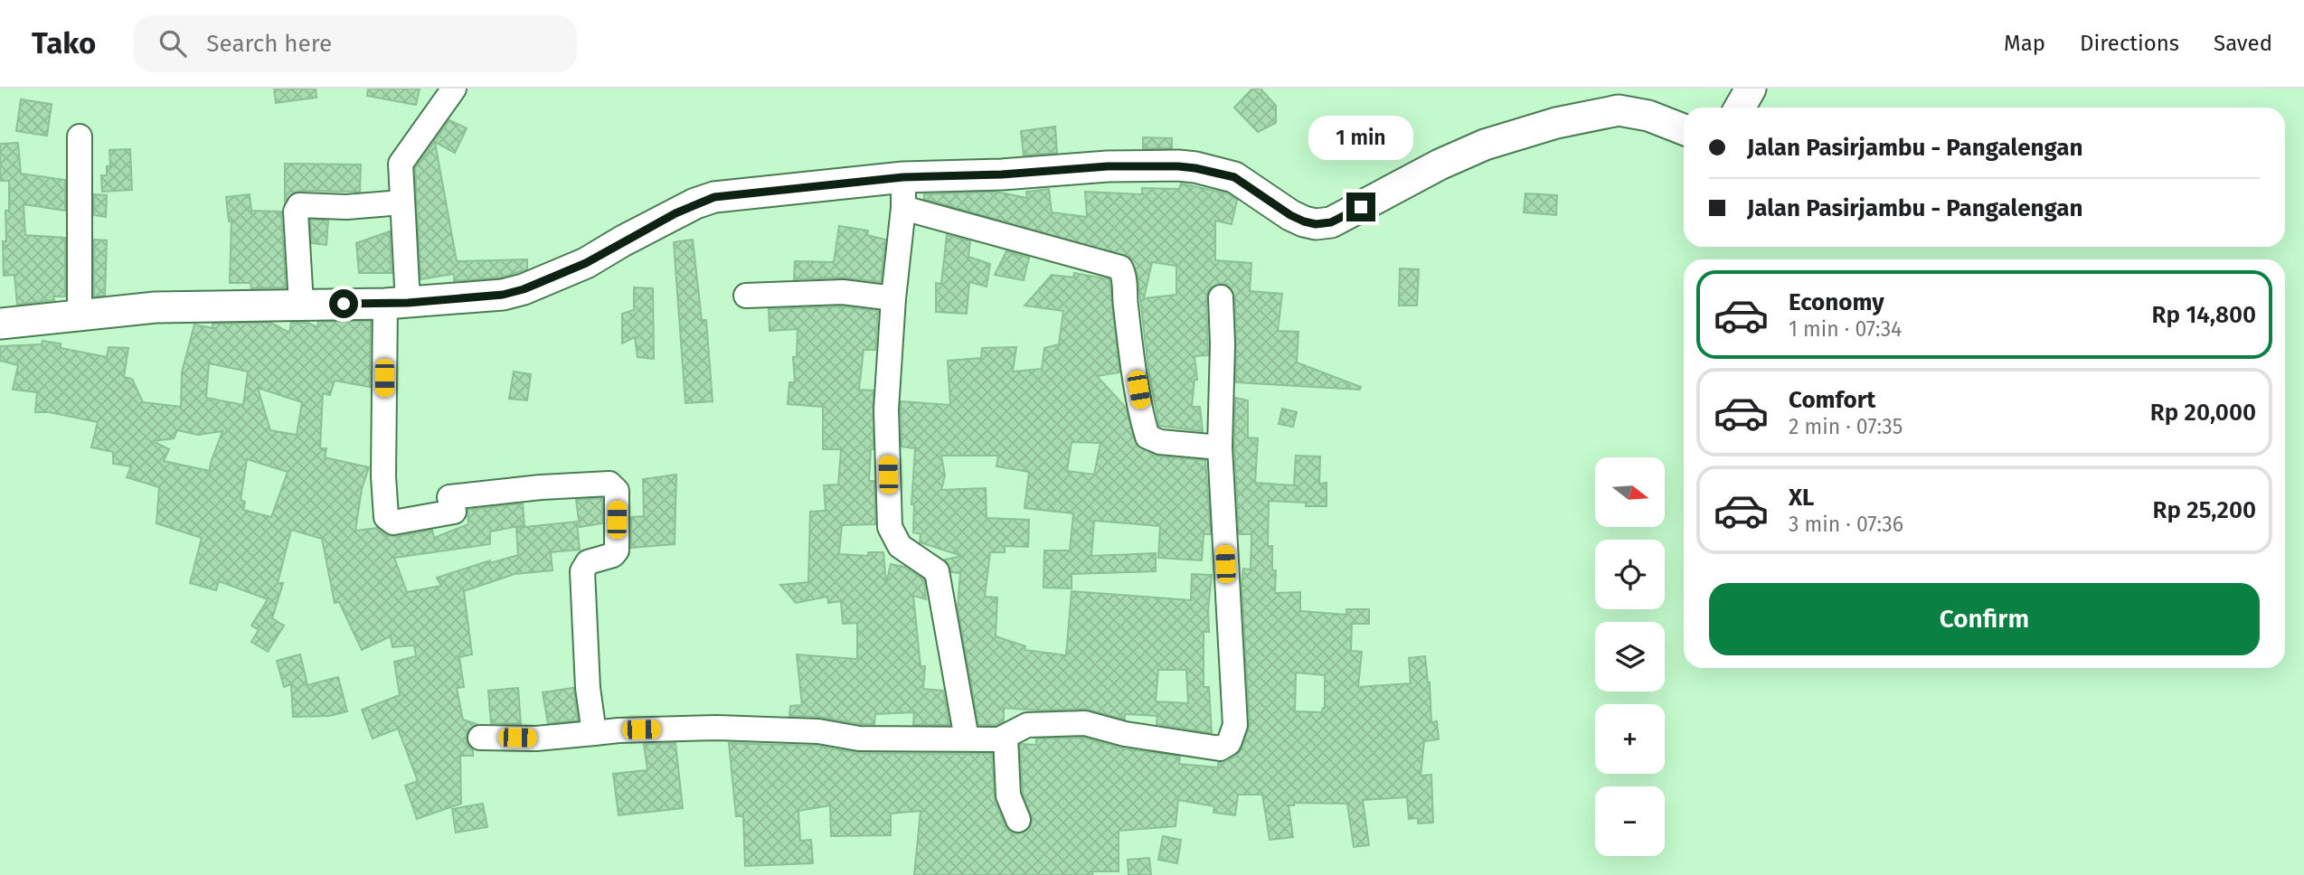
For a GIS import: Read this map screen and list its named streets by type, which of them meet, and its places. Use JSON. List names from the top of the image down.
{
  "north": "right",
  "page": {
    "header": "Tako",
    "search": "Search here",
    "nav": ["Map", "Directions", "Saved"],
    "banner": ["Jalan Pasirjambu - Pangalengan", "Jalan Pasirjambu - Pangalengan"],
    "bubble": "1 min",
    "list": [
      {
        "name": "Economy",
        "note": "1 min · 07:34",
        "value": "Rp 14,800"
      },
      {
        "name": "Comfort",
        "note": "2 min · 07:35",
        "value": "Rp 20,000"
      },
      {
        "name": "XL",
        "note": "3 min · 07:36",
        "value": "Rp 25,200"
      }
    ],
    "map_buttons": ["+", "−"],
    "buttons": "Confirm"
  }
}
